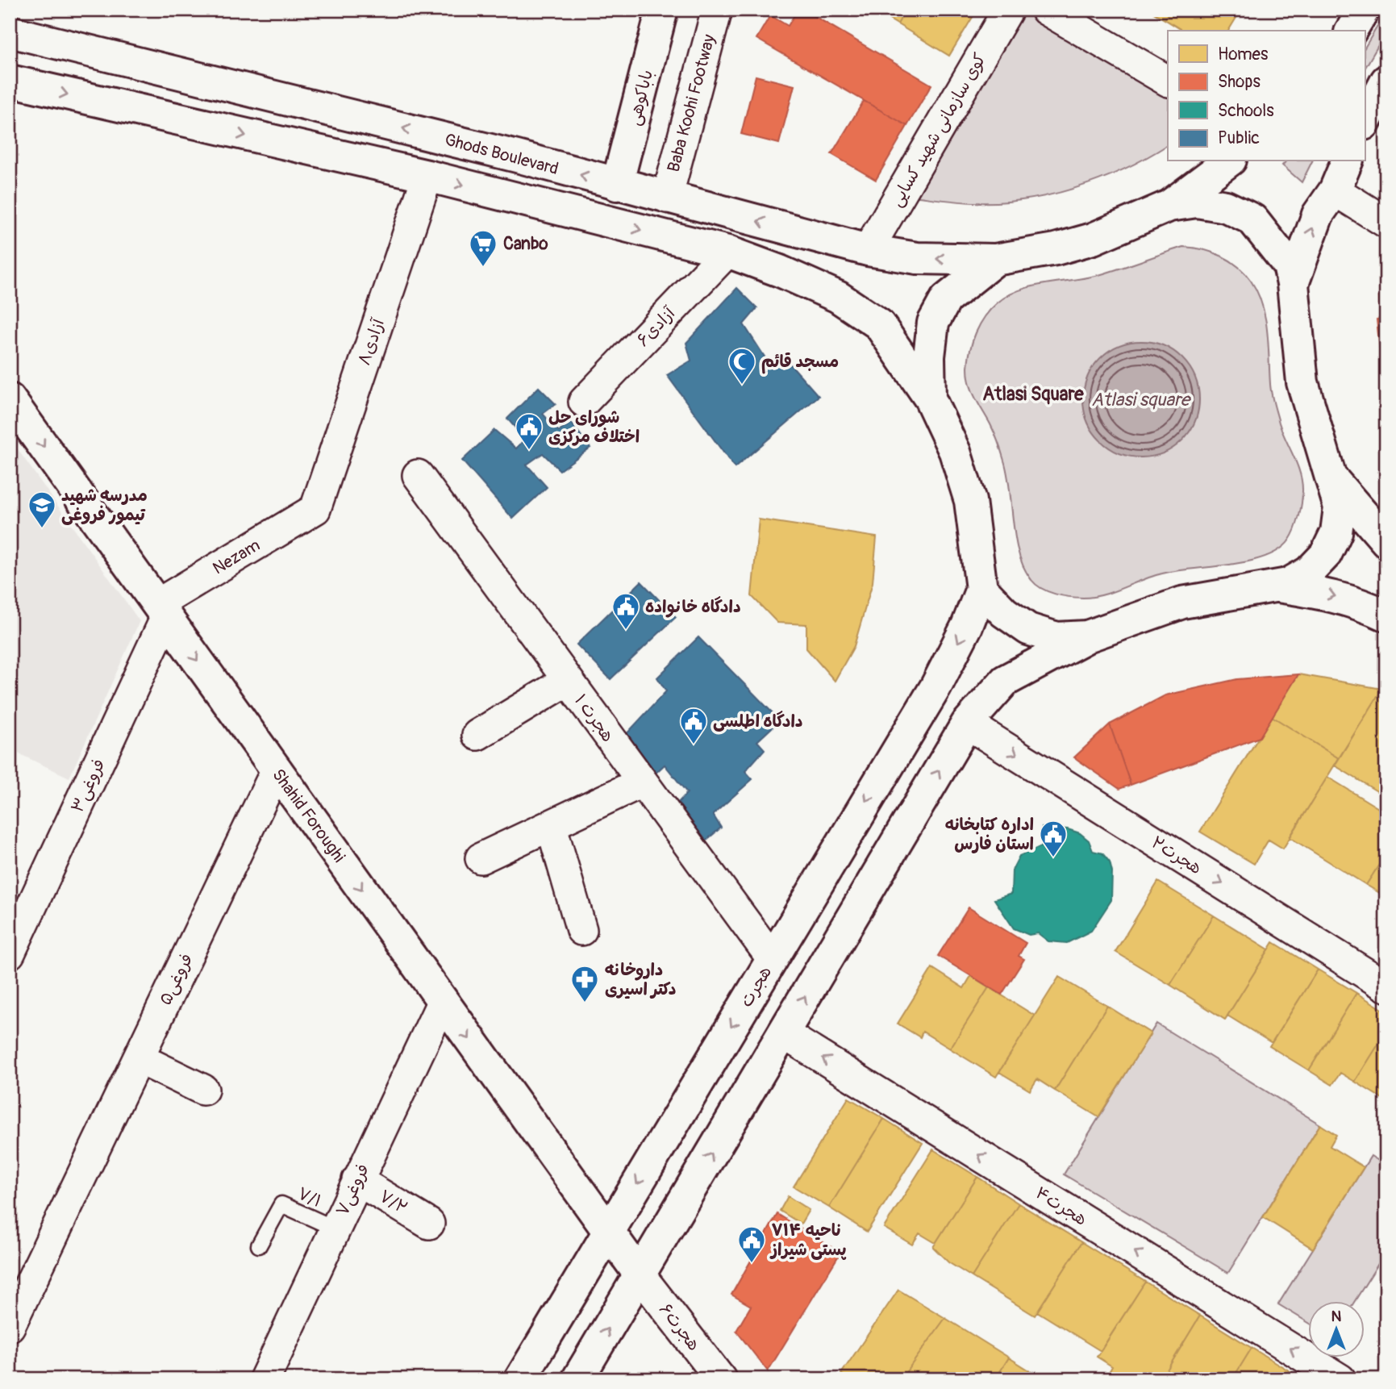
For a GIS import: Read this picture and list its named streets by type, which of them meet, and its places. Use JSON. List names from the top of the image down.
{
  "streets": {
    "main road": [
      "باباکوهی",
      "Ghods Boulevard",
      "Shahid Foroughi",
      "هجرت"
    ],
    "street": [
      "Baba Koohi Footway",
      "کوی سازمانی شهید کسایی",
      "آزادی۶",
      "آزادی۸",
      "Nezam",
      "هجرت ۱",
      "فروغی۳",
      "هجرت۲",
      "فروغی۵",
      "فروغی۷",
      "۷/۲",
      "هجرت۴",
      "هجرت۶"
    ],
    "lane": ["۷/۱"]
  },
  "crossings": [
    ["باباکوهی", "Ghods Boulevard"],
    ["Baba Koohi Footway", "Ghods Boulevard"],
    ["کوی سازمانی شهید کسایی", "Ghods Boulevard"],
    ["آزادی۸", "Nezam"],
    ["Nezam", "فروغی۳"],
    ["Nezam", "Shahid Foroughi"],
    ["هجرت ۱", "هجرت"],
    ["فروغی۳", "Shahid Foroughi"],
    ["Shahid Foroughi", "فروغی۵"],
    ["Shahid Foroughi", "هجرت"],
    ["Shahid Foroughi", "فروغی۷"],
    ["Shahid Foroughi", "هجرت۶"],
    ["فروغی۷", "۷/۱"],
    ["فروغی۷", "۷/۲"]
  ],
  "one_way": ["Shahid Foroughi", "هجرت۲", "هجرت۴"],
  "districts": ["Atlasi Square"],
  "water": ["Atlasi square"],
  "places": {
    "supermarket": ["Canbo"],
    "mosque": ["مسجد قائم"],
    "public building": [
      "شورای حل اختلاف مرکزی",
      "دادگاه خانواده",
      "دادگاه اطلسی",
      "اداره کتابخانه استان فارس",
      "ناحیه ۷۱۴ پستی شیراز"
    ],
    "school or university": ["مدرسه شهید تیمور فروغی"],
    "pharmacy": ["داروخانه دکتر اسیری"]
  },
  "legend": [
    "Homes",
    "Shops",
    "Schools",
    "Public"
  ],
  "north": "top"
}
